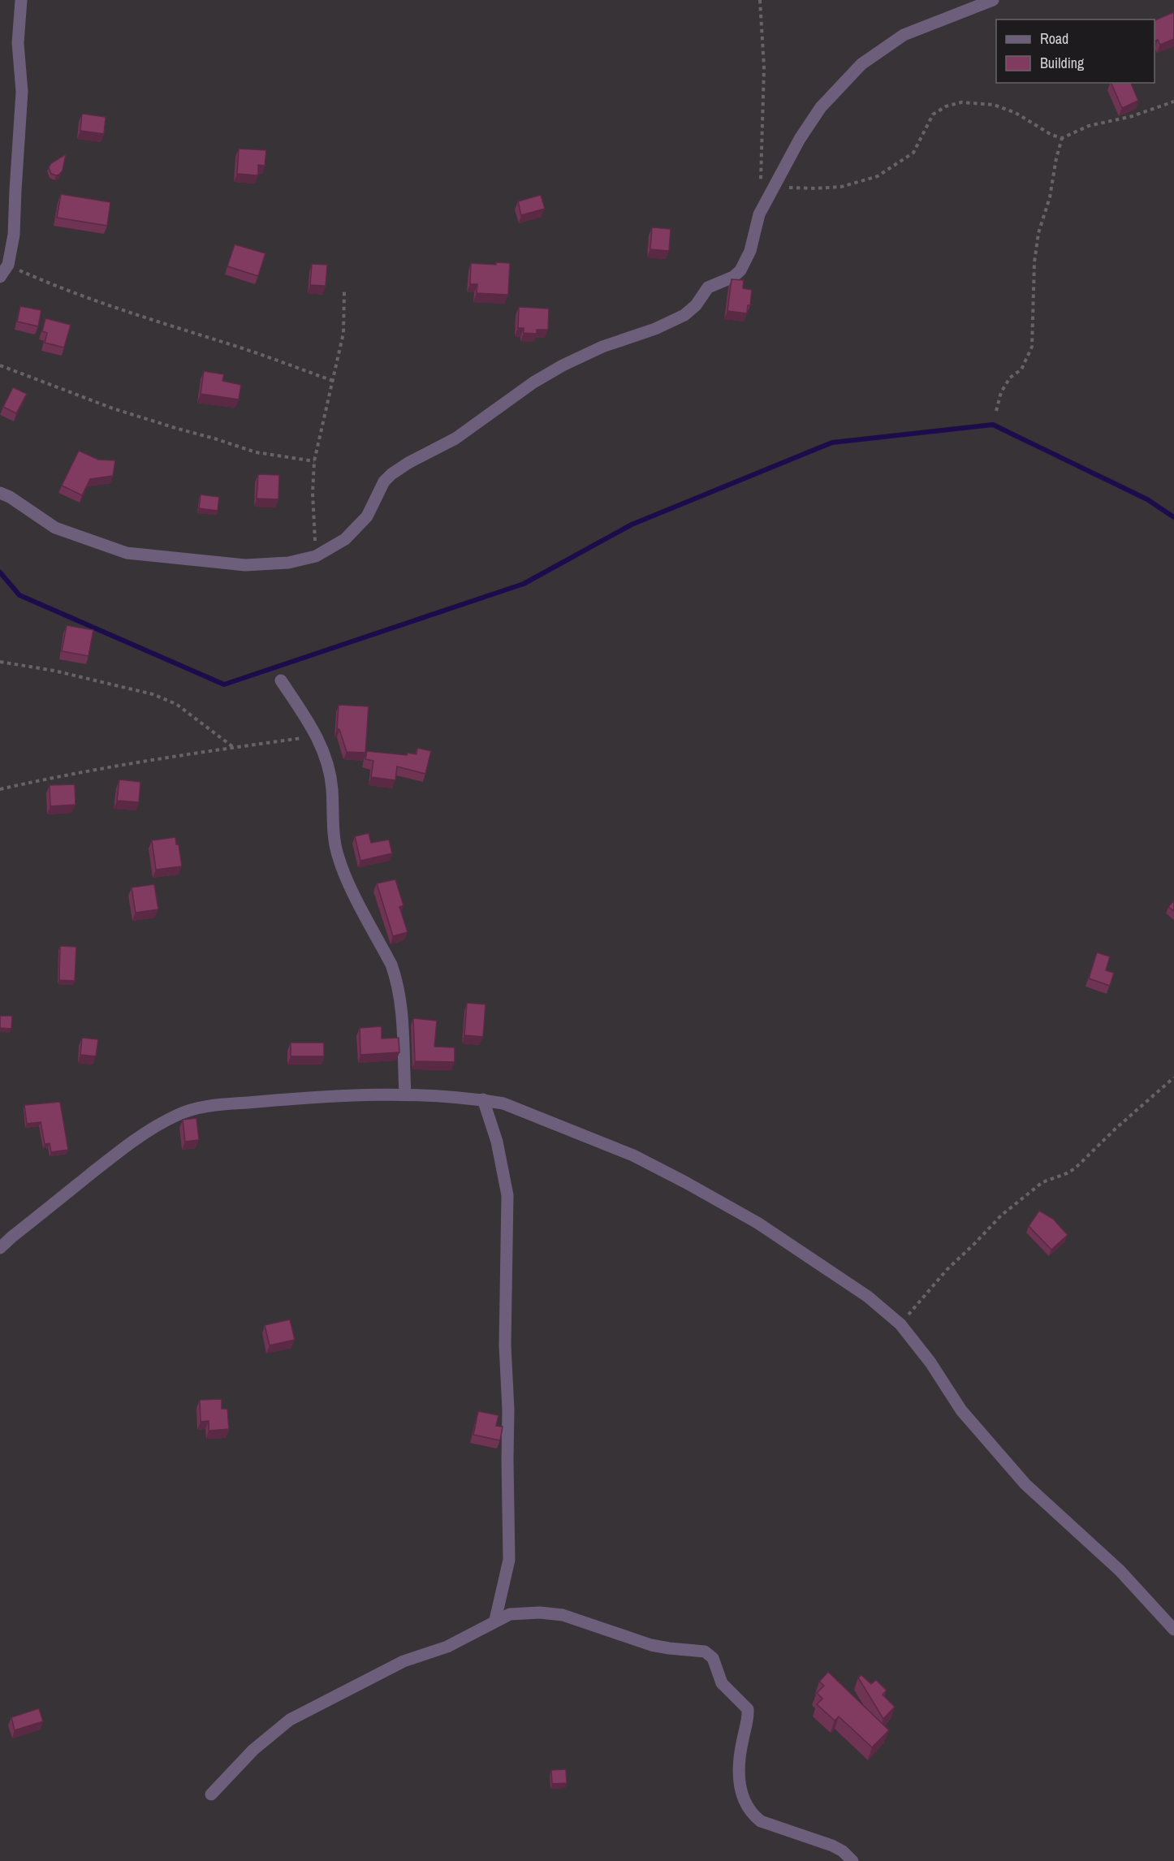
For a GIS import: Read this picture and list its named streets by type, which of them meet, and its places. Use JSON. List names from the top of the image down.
{
  "legend": ["Road", "Building"]
}
